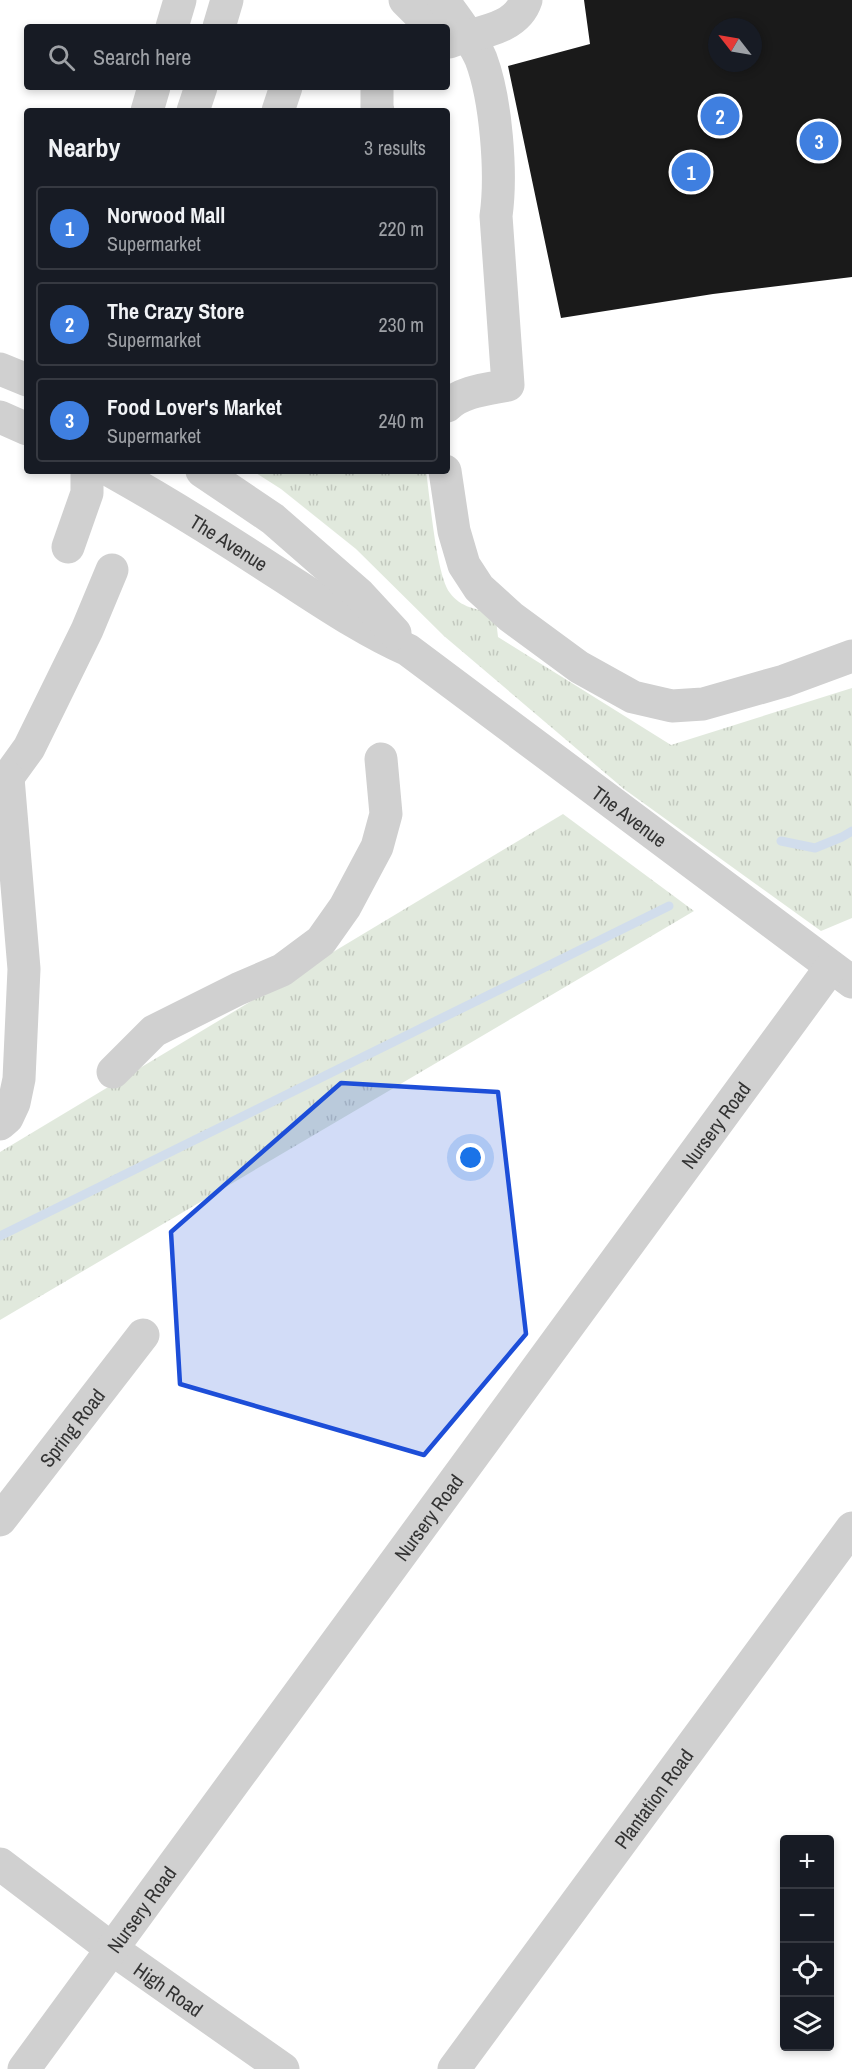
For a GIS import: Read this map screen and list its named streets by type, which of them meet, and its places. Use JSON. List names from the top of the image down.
{
  "streets": {
    "street": [
      "The Avenue",
      "Nursery Road",
      "Spring Road",
      "Plantation Road",
      "High Road"
    ]
  },
  "crossings": [
    ["The Avenue", "Nursery Road"],
    ["Nursery Road", "High Road"]
  ],
  "north": "top left",
  "page": {
    "search": "Search here",
    "pins": ["2", "3", "1"],
    "heading": ["Nearby", "3 results"],
    "list": [
      {
        "mark": "1",
        "name": "Norwood Mall",
        "note": "Supermarket",
        "value": "220 m"
      },
      {
        "mark": "2",
        "name": "The Crazy Store",
        "note": "Supermarket",
        "value": "230 m"
      },
      {
        "mark": "3",
        "name": "Food Lover's Market",
        "note": "Supermarket",
        "value": "240 m"
      }
    ],
    "map_buttons": ["+", "−"]
  }
}
